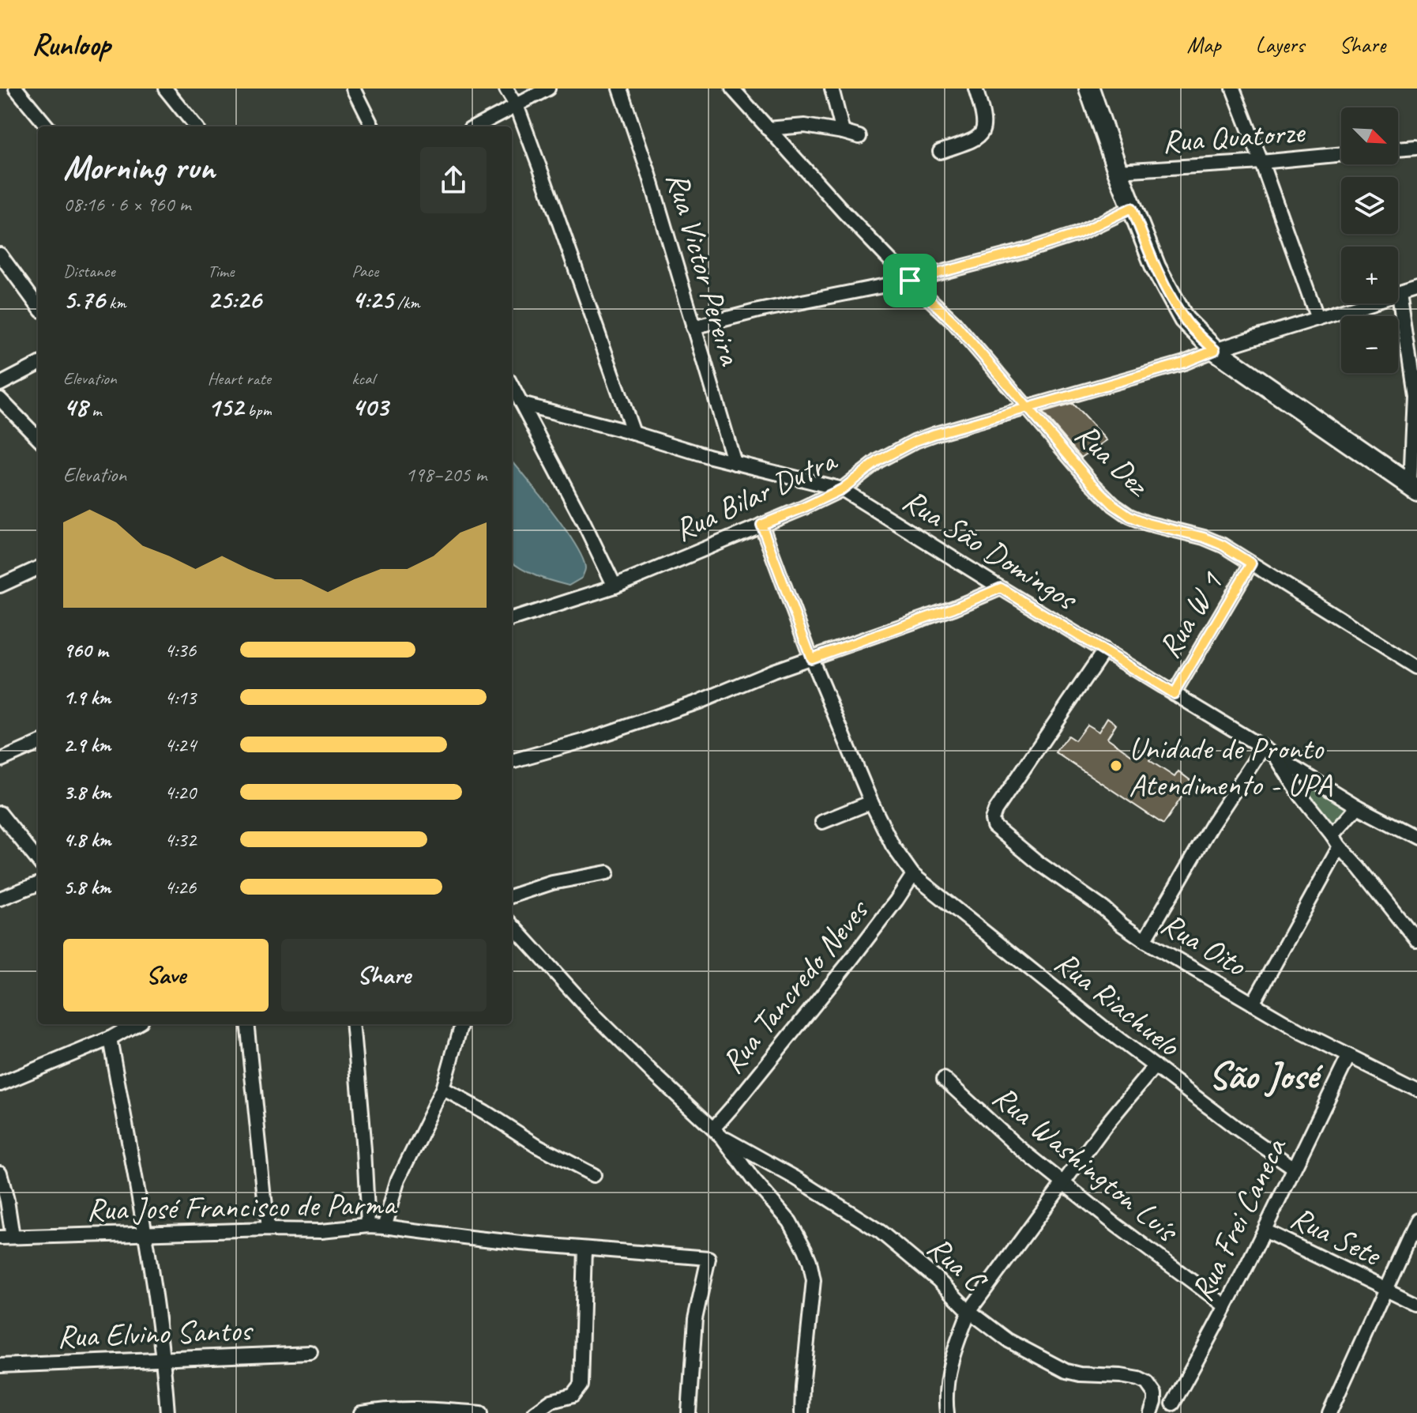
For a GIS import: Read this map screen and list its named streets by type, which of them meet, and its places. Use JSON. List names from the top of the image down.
{
  "streets": {
    "street": [
      "Rua Quatorze",
      "Rua Victor Pereira",
      "Rua Dez",
      "Rua Bilar Dutra",
      "Rua São Domingos",
      "Rua W 1",
      "Rua Oito",
      "Rua Tancredo Neves",
      "Rua Riachuelo",
      "Rua Washington Luís",
      "Rua José Francisco de Parma",
      "Rua Frei Caneca",
      "Rua Sete",
      "Rua C",
      "Rua Elvino Santos"
    ]
  },
  "crossings": [
    ["Rua Victor Pereira", "Rua São Domingos"],
    ["Rua Dez", "Rua Bilar Dutra"],
    ["Rua Dez", "Rua W 1"],
    ["Rua Bilar Dutra", "Rua São Domingos"],
    ["Rua Bilar Dutra", "Rua Riachuelo"],
    ["Rua São Domingos", "Rua W 1"],
    ["Rua São Domingos", "Rua Oito"],
    ["Rua Oito", "Rua Frei Caneca"],
    ["Rua Tancredo Neves", "Rua Riachuelo"],
    ["Rua Tancredo Neves", "Rua C"],
    ["Rua Riachuelo", "Rua Frei Caneca"],
    ["Rua Washington Luís", "Rua Frei Caneca"],
    ["Rua Frei Caneca", "Rua Sete"]
  ],
  "districts": ["São José"],
  "places": ["Unidade de Pronto Atendimento - UPA"],
  "north": "bottom right",
  "page": {
    "header": "Runloop",
    "nav": ["Map", "Layers", "Share"],
    "map_buttons": ["+", "−"],
    "heading": ["Morning run", "08:16 · 6 × 960 m"],
    "stats": [
      ["Distance", "5.76 km"],
      ["Time", "25:26"],
      ["Pace", "4:25 /km"],
      ["Elevation", "48 m"],
      ["Heart rate", "152 bpm"],
      ["kcal", "403"]
    ],
    "chart": ["Elevation", "198–205 m"],
    "list": [
      {
        "name": "960 m",
        "note": "4:36"
      },
      {
        "name": "1.9 km",
        "note": "4:13"
      },
      {
        "name": "2.9 km",
        "note": "4:24"
      },
      {
        "name": "3.8 km",
        "note": "4:20"
      },
      {
        "name": "4.8 km",
        "note": "4:32"
      },
      {
        "name": "5.8 km",
        "note": "4:26"
      }
    ],
    "buttons": ["Save", "Share"]
  }
}
